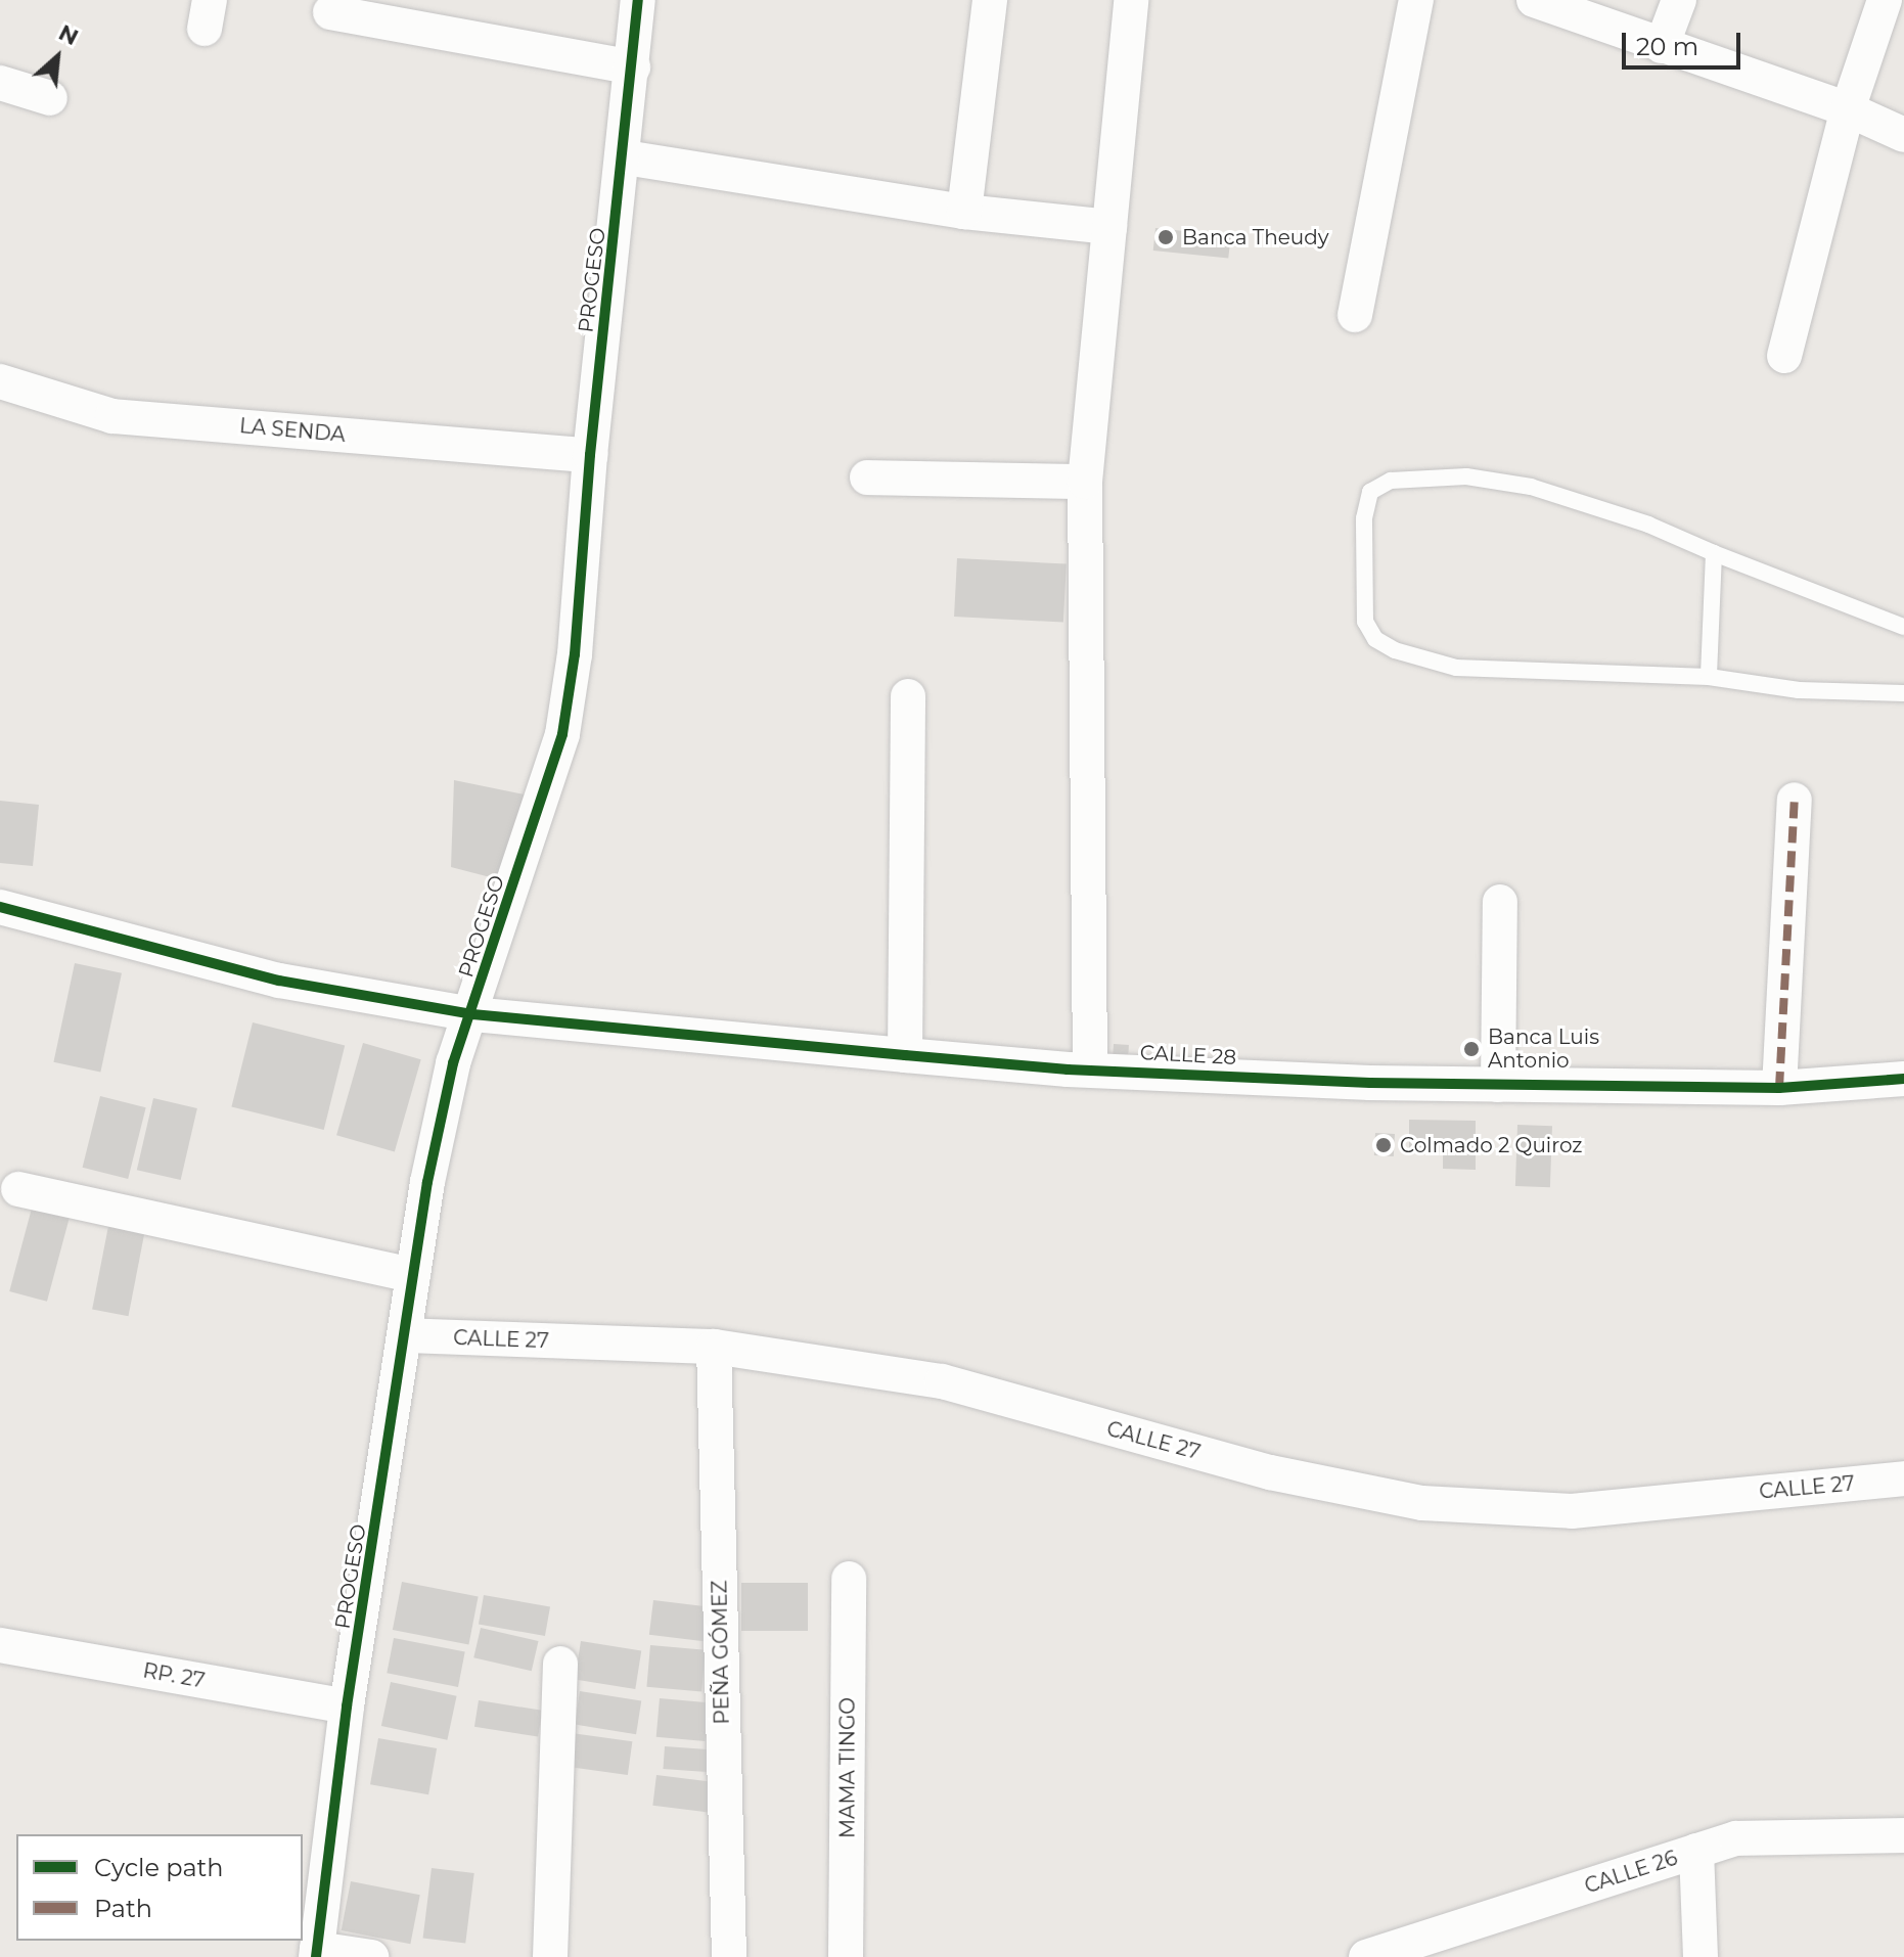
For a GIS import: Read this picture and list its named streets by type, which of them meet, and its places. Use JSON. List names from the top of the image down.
{
  "streets": {
    "street": [
      "PROGESO",
      "LA SENDA",
      "CALLE 28",
      "CALLE 27",
      "PEÑA GÓMEZ",
      "RP. 27",
      "MAMA TINGO",
      "CALLE 26"
    ]
  },
  "crossings": [
    ["PROGESO", "LA SENDA"],
    ["PROGESO", "CALLE 28"],
    ["PROGESO", "CALLE 27"],
    ["PROGESO", "RP. 27"],
    ["CALLE 27", "PEÑA GÓMEZ"]
  ],
  "places": ["Banca Theudy", "Banca Luis Antonio", "Colmado 2 Quiroz"],
  "legend": ["Cycle path", "Path"],
  "scale_bar": "20 m",
  "north": "top right"
}
